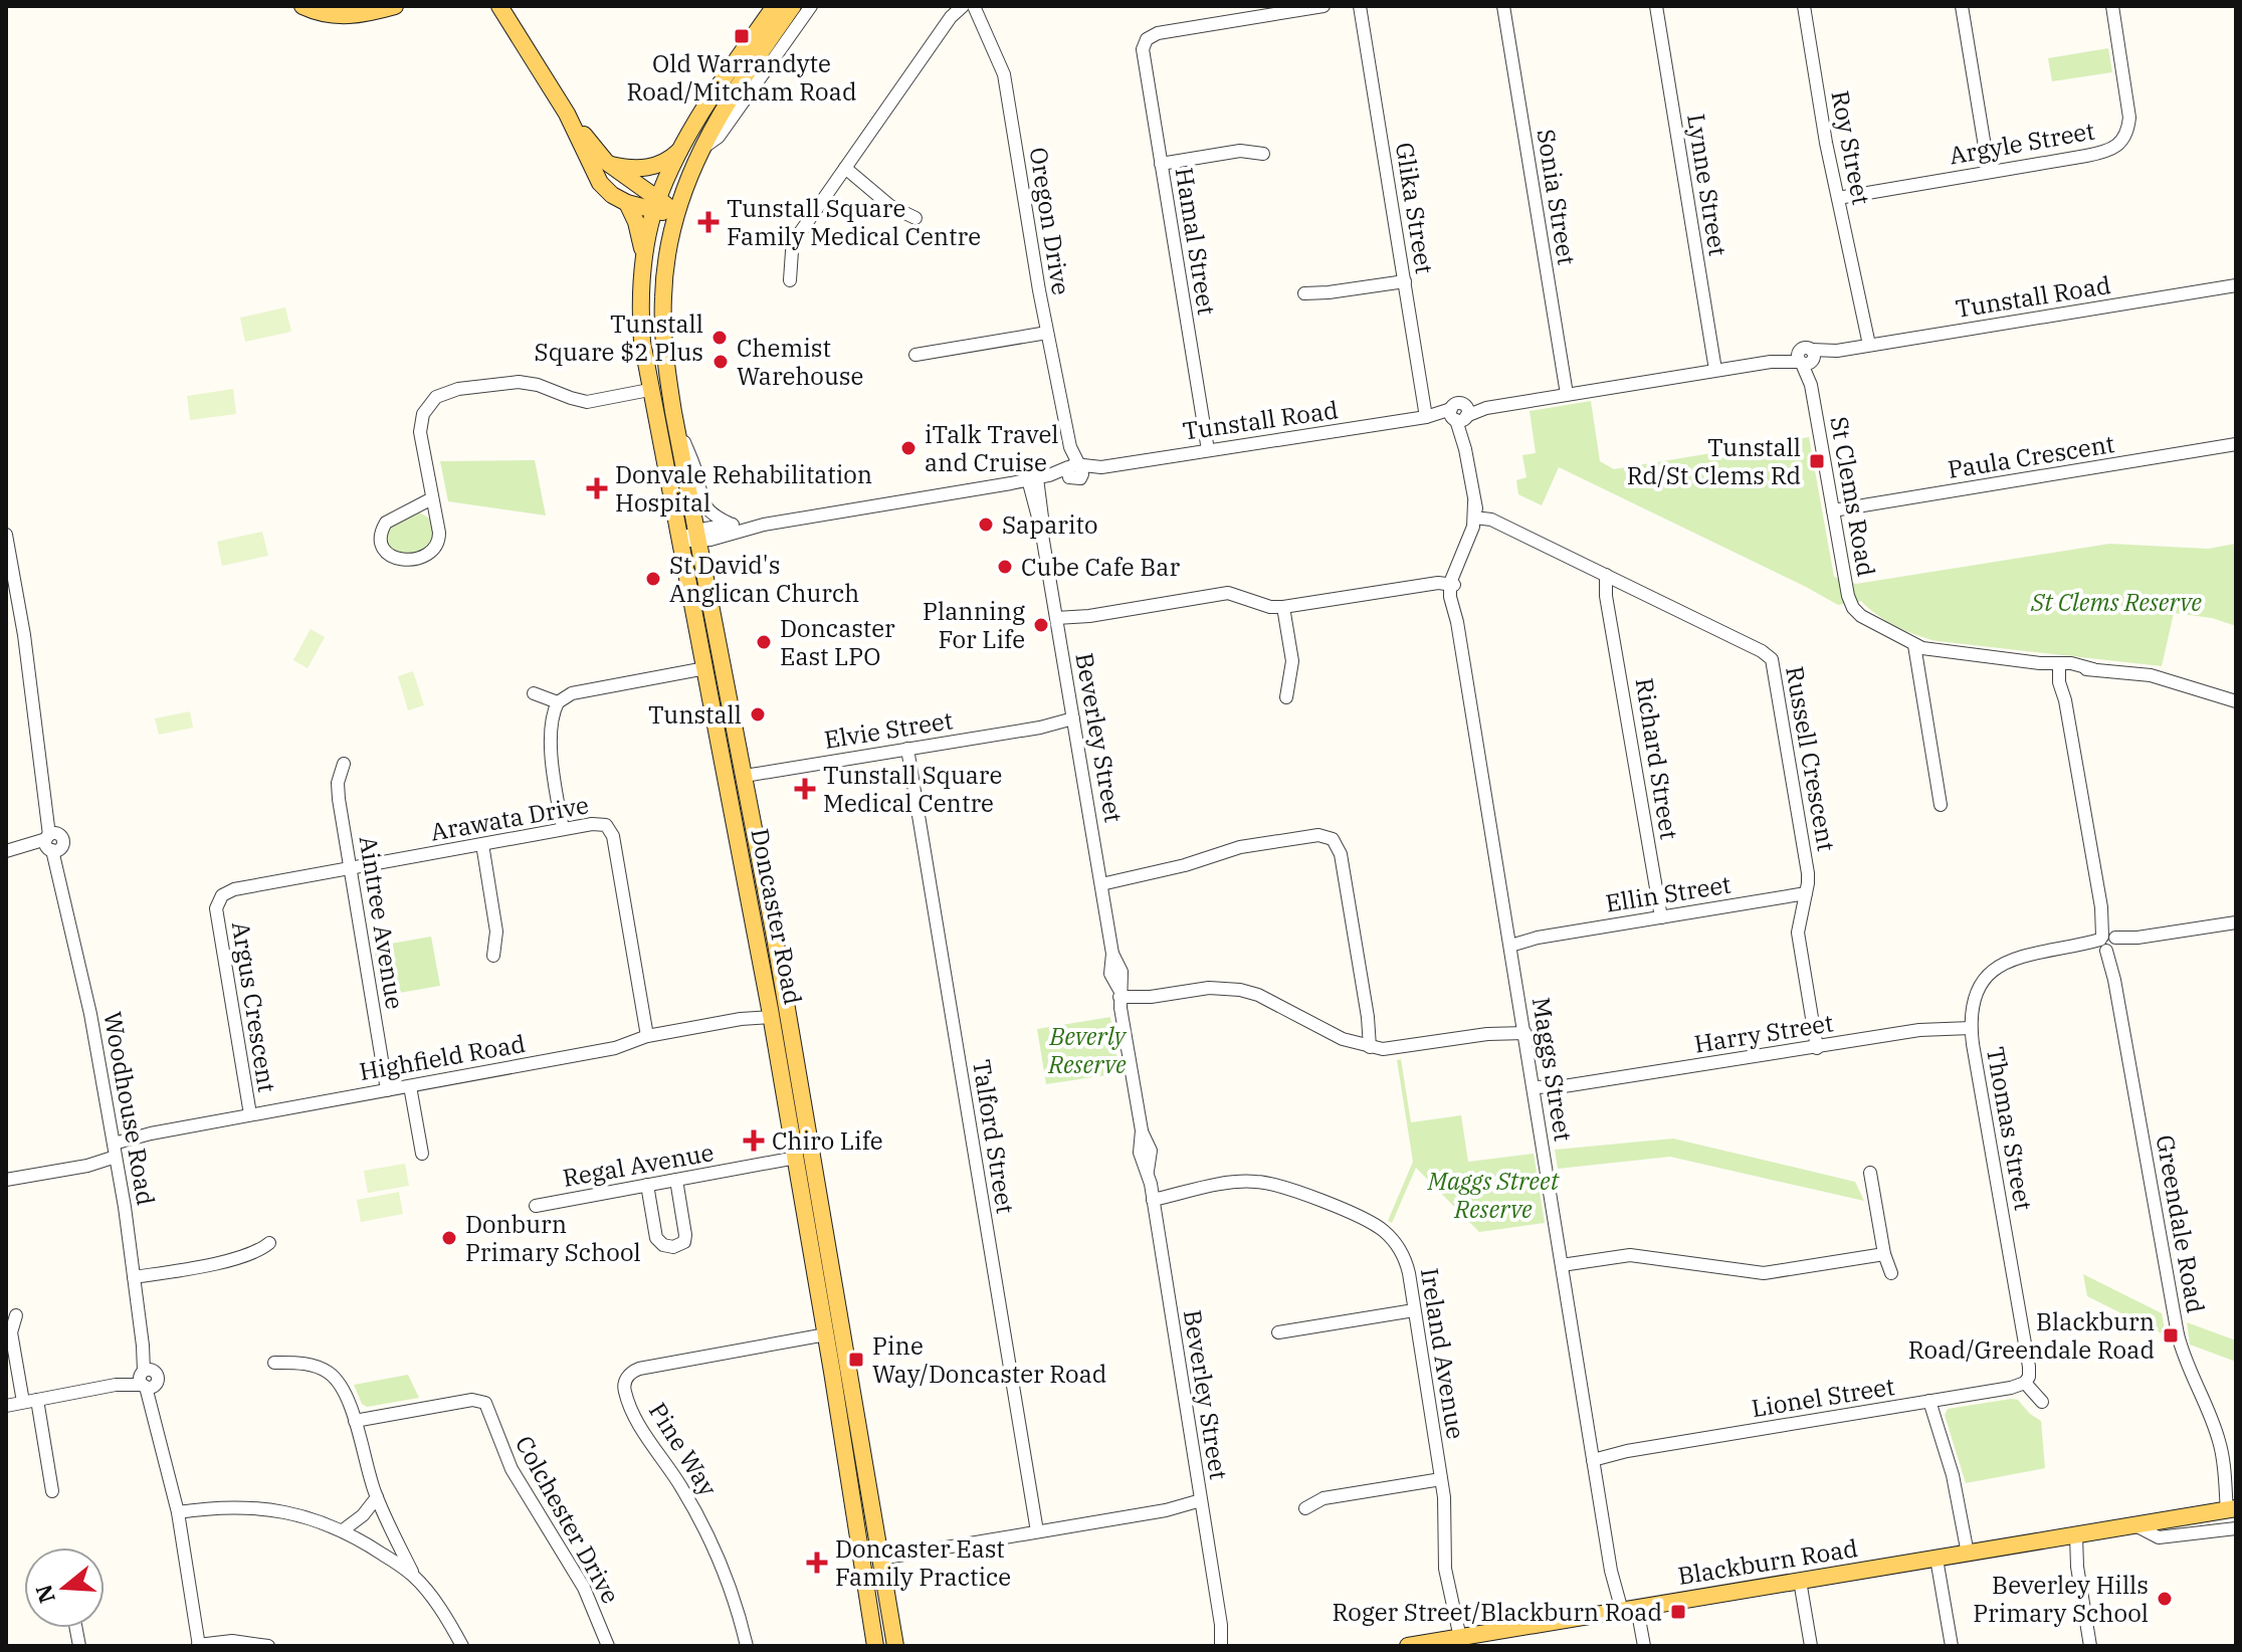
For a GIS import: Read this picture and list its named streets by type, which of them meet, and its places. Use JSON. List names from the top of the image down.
{
  "streets": {
    "main road": ["Doncaster Road", "Blackburn Road"],
    "street": [
      "Argyle Street",
      "Roy Street",
      "Lynne Street",
      "Sonia Street",
      "Glika Street",
      "Oregon Drive",
      "Hamal Street",
      "Tunstall Road",
      "Paula Crescent",
      "St Clems Road",
      "Elvie Street",
      "Beverley Street",
      "Richard Street",
      "Russell Crescent",
      "Arawata Drive",
      "Ellin Street",
      "Aintree Avenue",
      "Argus Crescent",
      "Harry Street",
      "Highfield Road",
      "Maggs Street",
      "Woodhouse Road",
      "Thomas Street",
      "Talford Street",
      "Regal Avenue",
      "Greendale Road",
      "Ireland Avenue",
      "Lionel Street",
      "Pine Way",
      "Colchester Drive"
    ]
  },
  "crossings": [
    ["Argyle Street", "Roy Street"],
    ["Roy Street", "Tunstall Road"],
    ["Lynne Street", "Tunstall Road"],
    ["Sonia Street", "Tunstall Road"],
    ["Glika Street", "Tunstall Road"],
    ["Oregon Drive", "Tunstall Road"],
    ["Hamal Street", "Tunstall Road"],
    ["Tunstall Road", "St Clems Road"],
    ["Tunstall Road", "Beverley Street"],
    ["Tunstall Road", "Doncaster Road"],
    ["Paula Crescent", "St Clems Road"],
    ["St Clems Road", "Greendale Road"],
    ["Elvie Street", "Beverley Street"],
    ["Elvie Street", "Doncaster Road"],
    ["Elvie Street", "Talford Street"],
    ["Beverley Street", "Ireland Avenue"],
    ["Richard Street", "Russell Crescent"],
    ["Richard Street", "Ellin Street"],
    ["Russell Crescent", "Ellin Street"],
    ["Russell Crescent", "Harry Street"],
    ["Arawata Drive", "Aintree Avenue"],
    ["Arawata Drive", "Argus Crescent"],
    ["Arawata Drive", "Highfield Road"],
    ["Ellin Street", "Maggs Street"],
    ["Doncaster Road", "Highfield Road"],
    ["Doncaster Road", "Regal Avenue"],
    ["Doncaster Road", "Pine Way"],
    ["Aintree Avenue", "Argus Crescent"],
    ["Aintree Avenue", "Highfield Road"],
    ["Argus Crescent", "Highfield Road"],
    ["Harry Street", "Maggs Street"],
    ["Harry Street", "Thomas Street"],
    ["Highfield Road", "Woodhouse Road"],
    ["Maggs Street", "Lionel Street"],
    ["Maggs Street", "Blackburn Road"],
    ["Thomas Street", "Greendale Road"],
    ["Thomas Street", "Lionel Street"],
    ["Greendale Road", "Blackburn Road"],
    ["Ireland Avenue", "Blackburn Road"]
  ],
  "parks": ["St Clems Reserve", "Beverly Reserve", "Maggs Street Reserve"],
  "places": {
    "transit": [
      "Old Warrandyte Road/Mitcham Road",
      "Tunstall Rd/St Clems Rd",
      "Blackburn Road/Greendale Road",
      "Pine Way/Doncaster Road",
      "Roger Street/Blackburn Road"
    ],
    "health": [
      "Tunstall Square Family Medical Centre",
      "Donvale Rehabilitation Hospital",
      "Tunstall Square Medical Centre",
      "Chiro Life",
      "Doncaster East Family Practice"
    ],
    "other": [
      "Tunstall Square $2 Plus",
      "Chemist Warehouse",
      "iTalk Travel and Cruise",
      "Saparito",
      "Cube Cafe Bar",
      "St David's Anglican Church",
      "Planning For Life",
      "Doncaster East LPO",
      "Tunstall",
      "Donburn Primary School",
      "Beverley Hills Primary School"
    ]
  },
  "north": "left"
}
